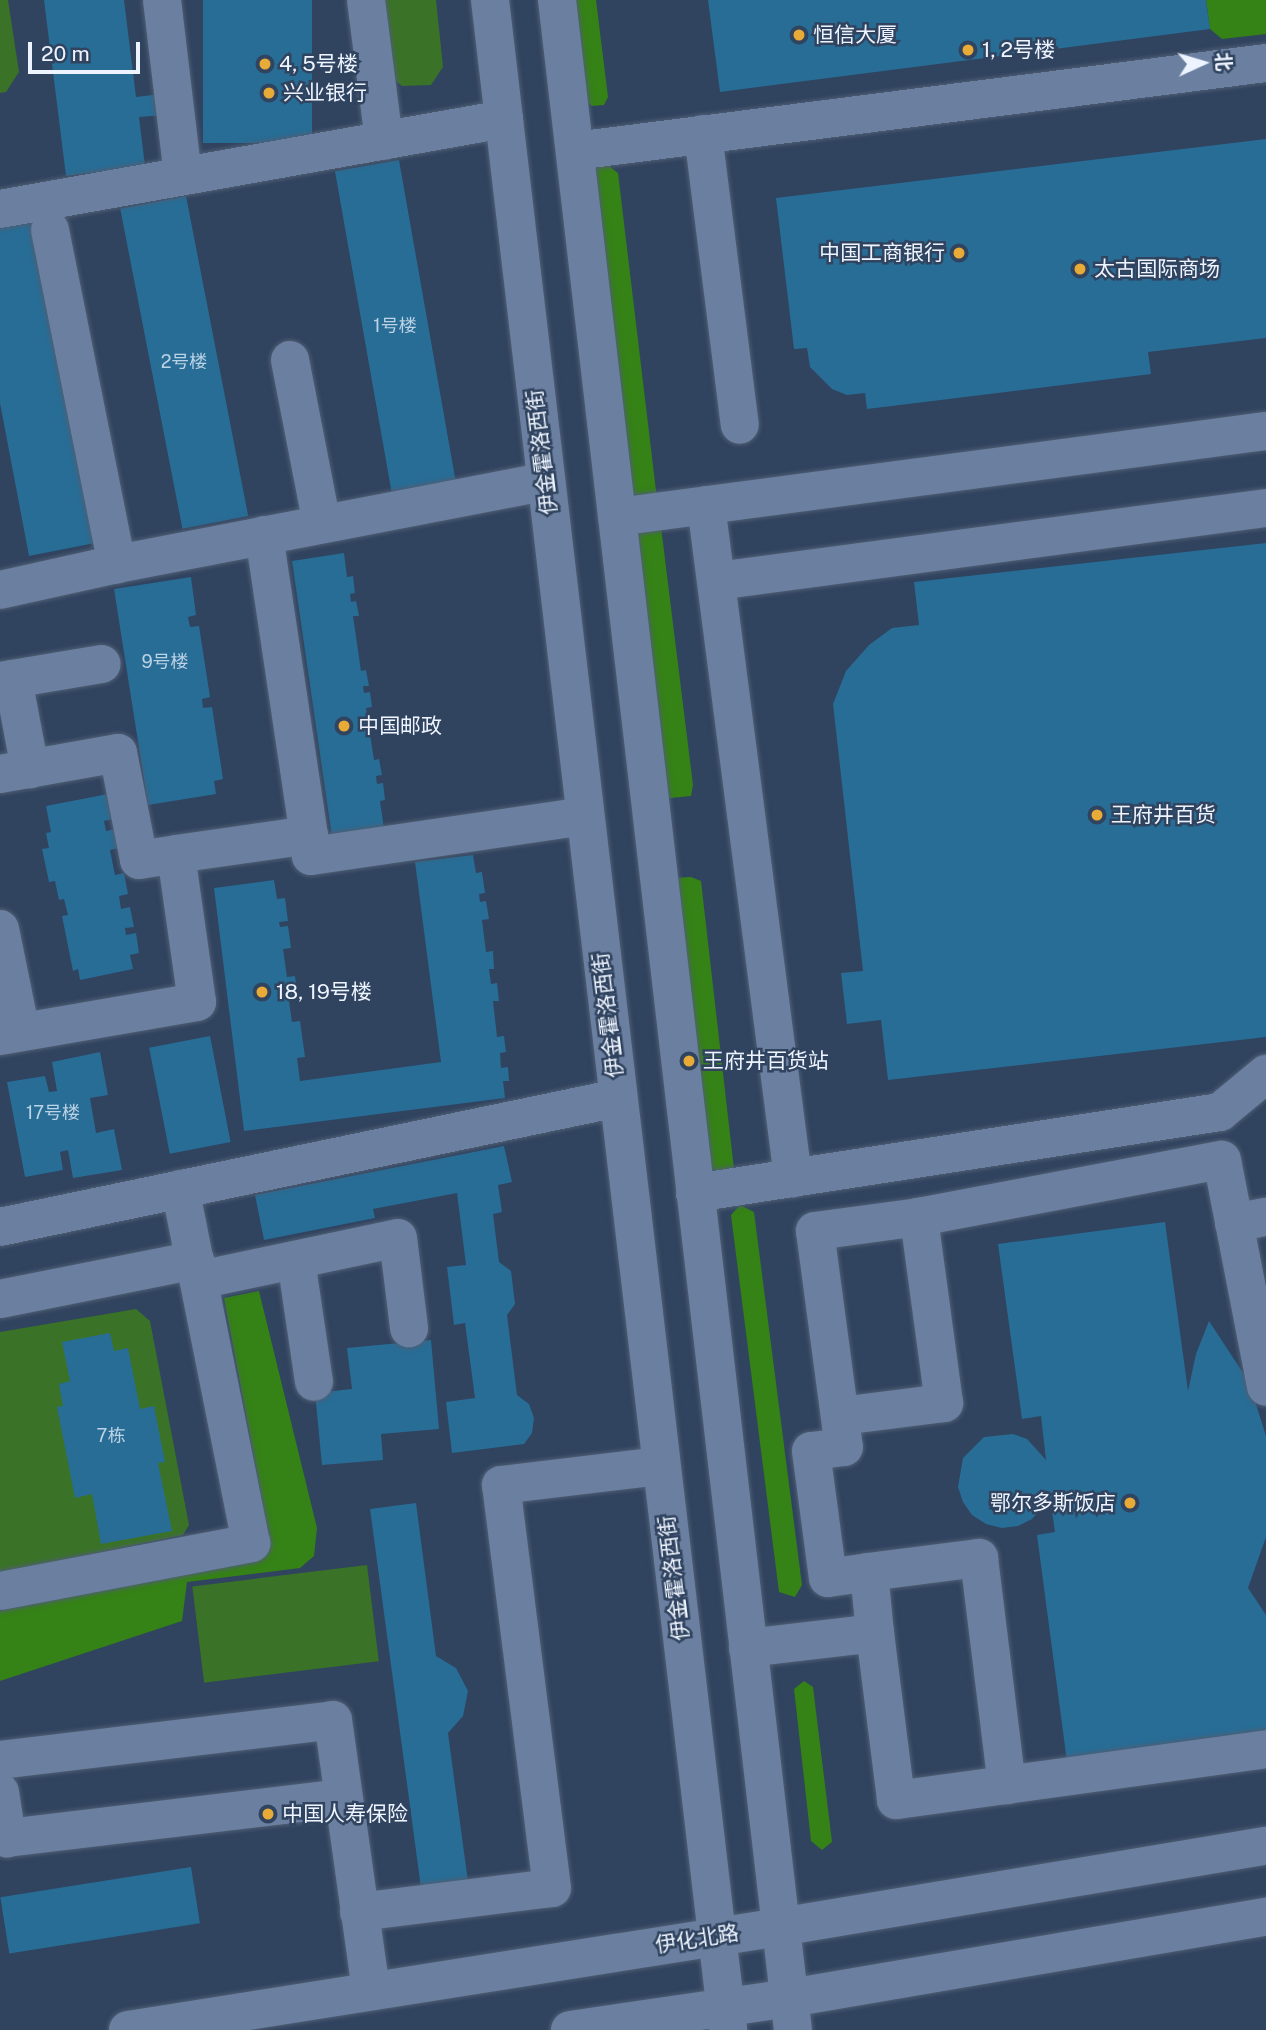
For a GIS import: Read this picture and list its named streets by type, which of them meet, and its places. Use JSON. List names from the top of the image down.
{
  "streets": {
    "street": ["伊金霍洛西街", "伊化北路"]
  },
  "crossings": [
    ["伊金霍洛西街", "伊化北路"]
  ],
  "places": [
    "恒信大厦",
    "1, 2号楼",
    "4, 5号楼",
    "兴业银行",
    "中国工商银行",
    "太古国际商场",
    "中国邮政",
    "王府井百货",
    "18, 19号楼",
    "王府井百货站",
    "鄂尔多斯饭店",
    "中国人寿保险"
  ],
  "house_numbers": [
    "1号楼",
    "2号楼",
    "9号楼",
    "17号楼",
    "7栋"
  ],
  "scale_bar": "20 m",
  "north": "right"
}
